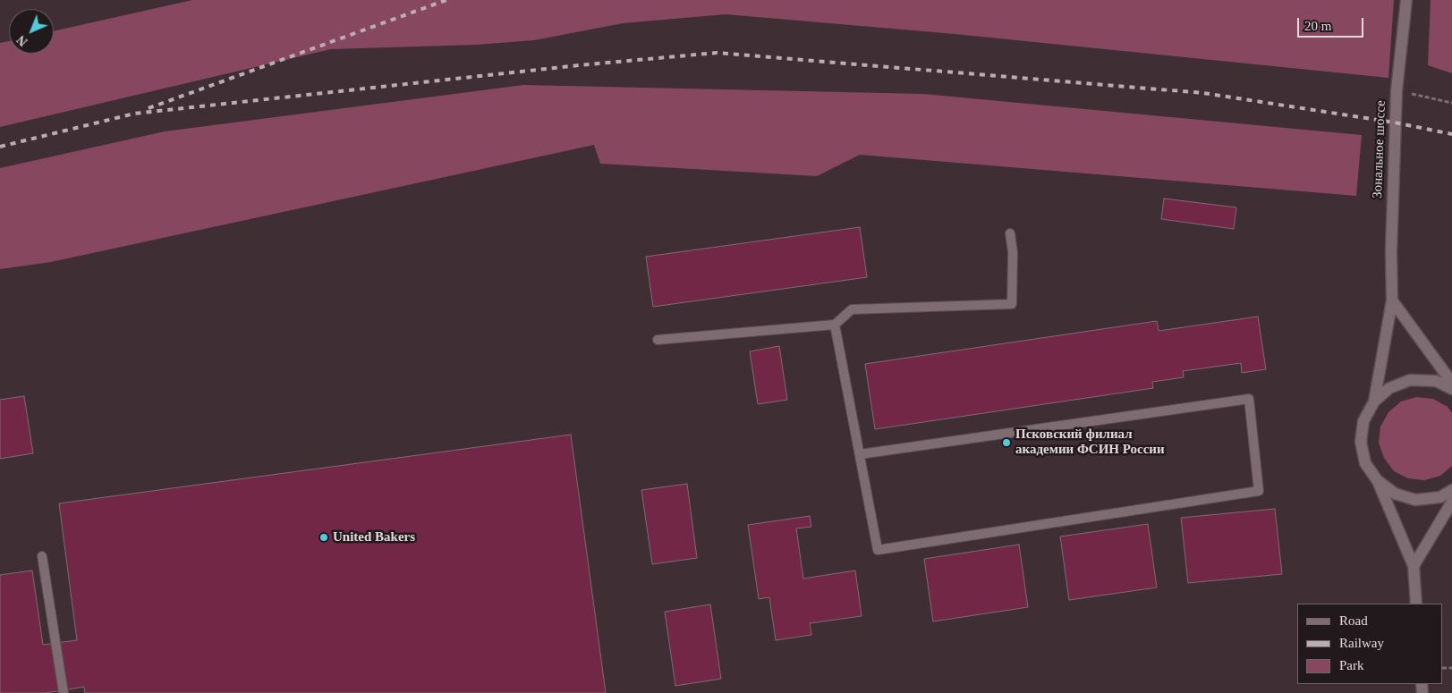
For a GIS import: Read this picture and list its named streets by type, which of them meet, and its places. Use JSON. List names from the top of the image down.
{
  "streets": {
    "street": ["Зональное шоссе"]
  },
  "places": ["Псковский филиал академии ФСИН России", "United Bakers"],
  "legend": ["Road", "Railway", "Park"],
  "scale_bar": "20 m",
  "north": "bottom left"
}
